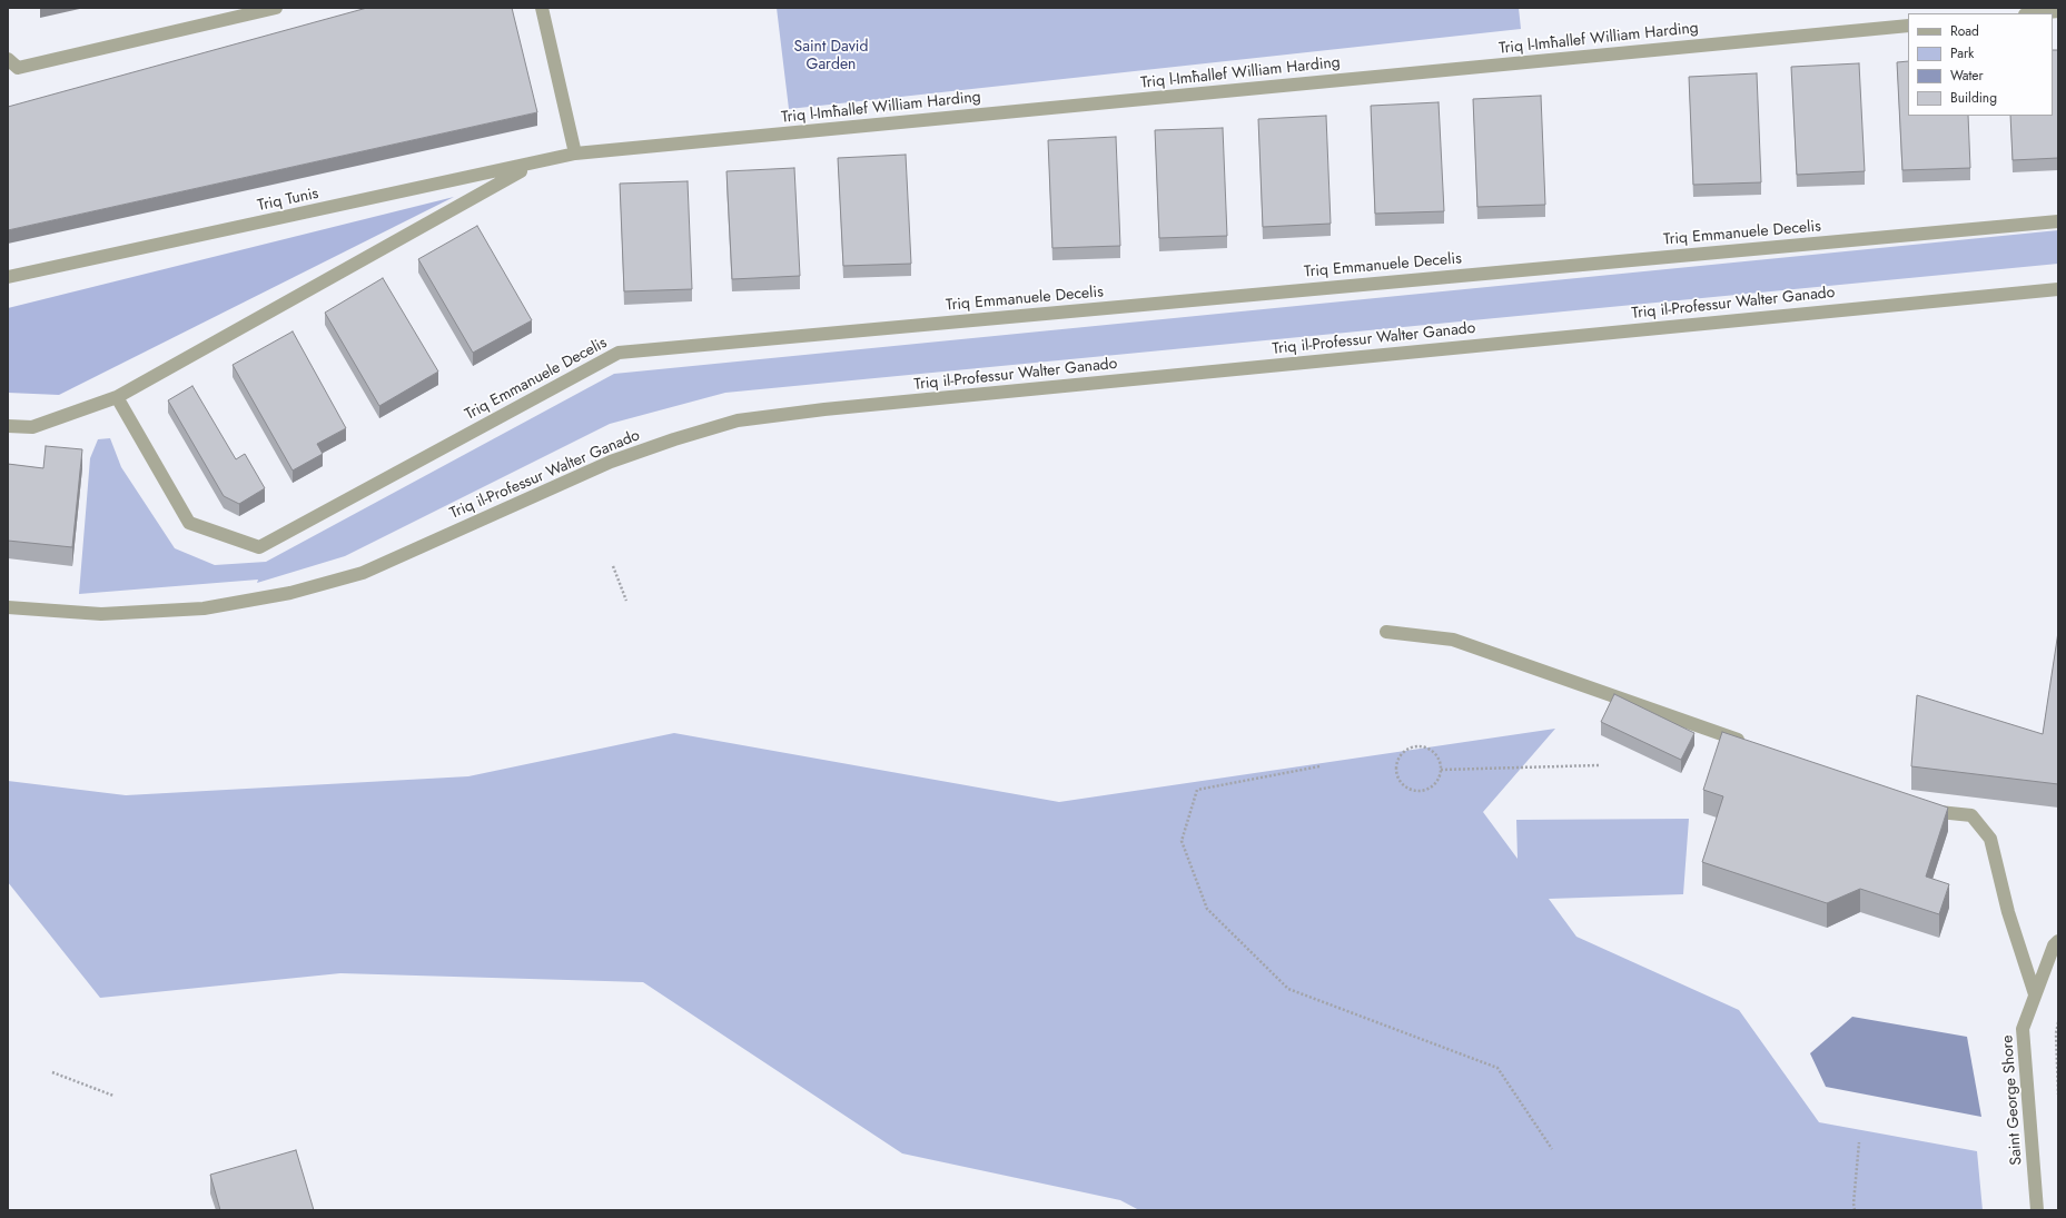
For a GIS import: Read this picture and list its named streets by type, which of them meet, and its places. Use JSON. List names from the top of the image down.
{
  "streets": {
    "street": [
      "Triq l-Imħallef William Harding",
      "Triq Tunis",
      "Triq Emmanuele Decelis",
      "Triq il-Professur Walter Ganado",
      "Saint George Shore"
    ]
  },
  "crossings": [
    ["Triq l-Imħallef William Harding", "Triq Tunis"]
  ],
  "parks": ["Saint David Garden"],
  "legend": [
    "Road",
    "Park",
    "Water",
    "Building"
  ]
}
